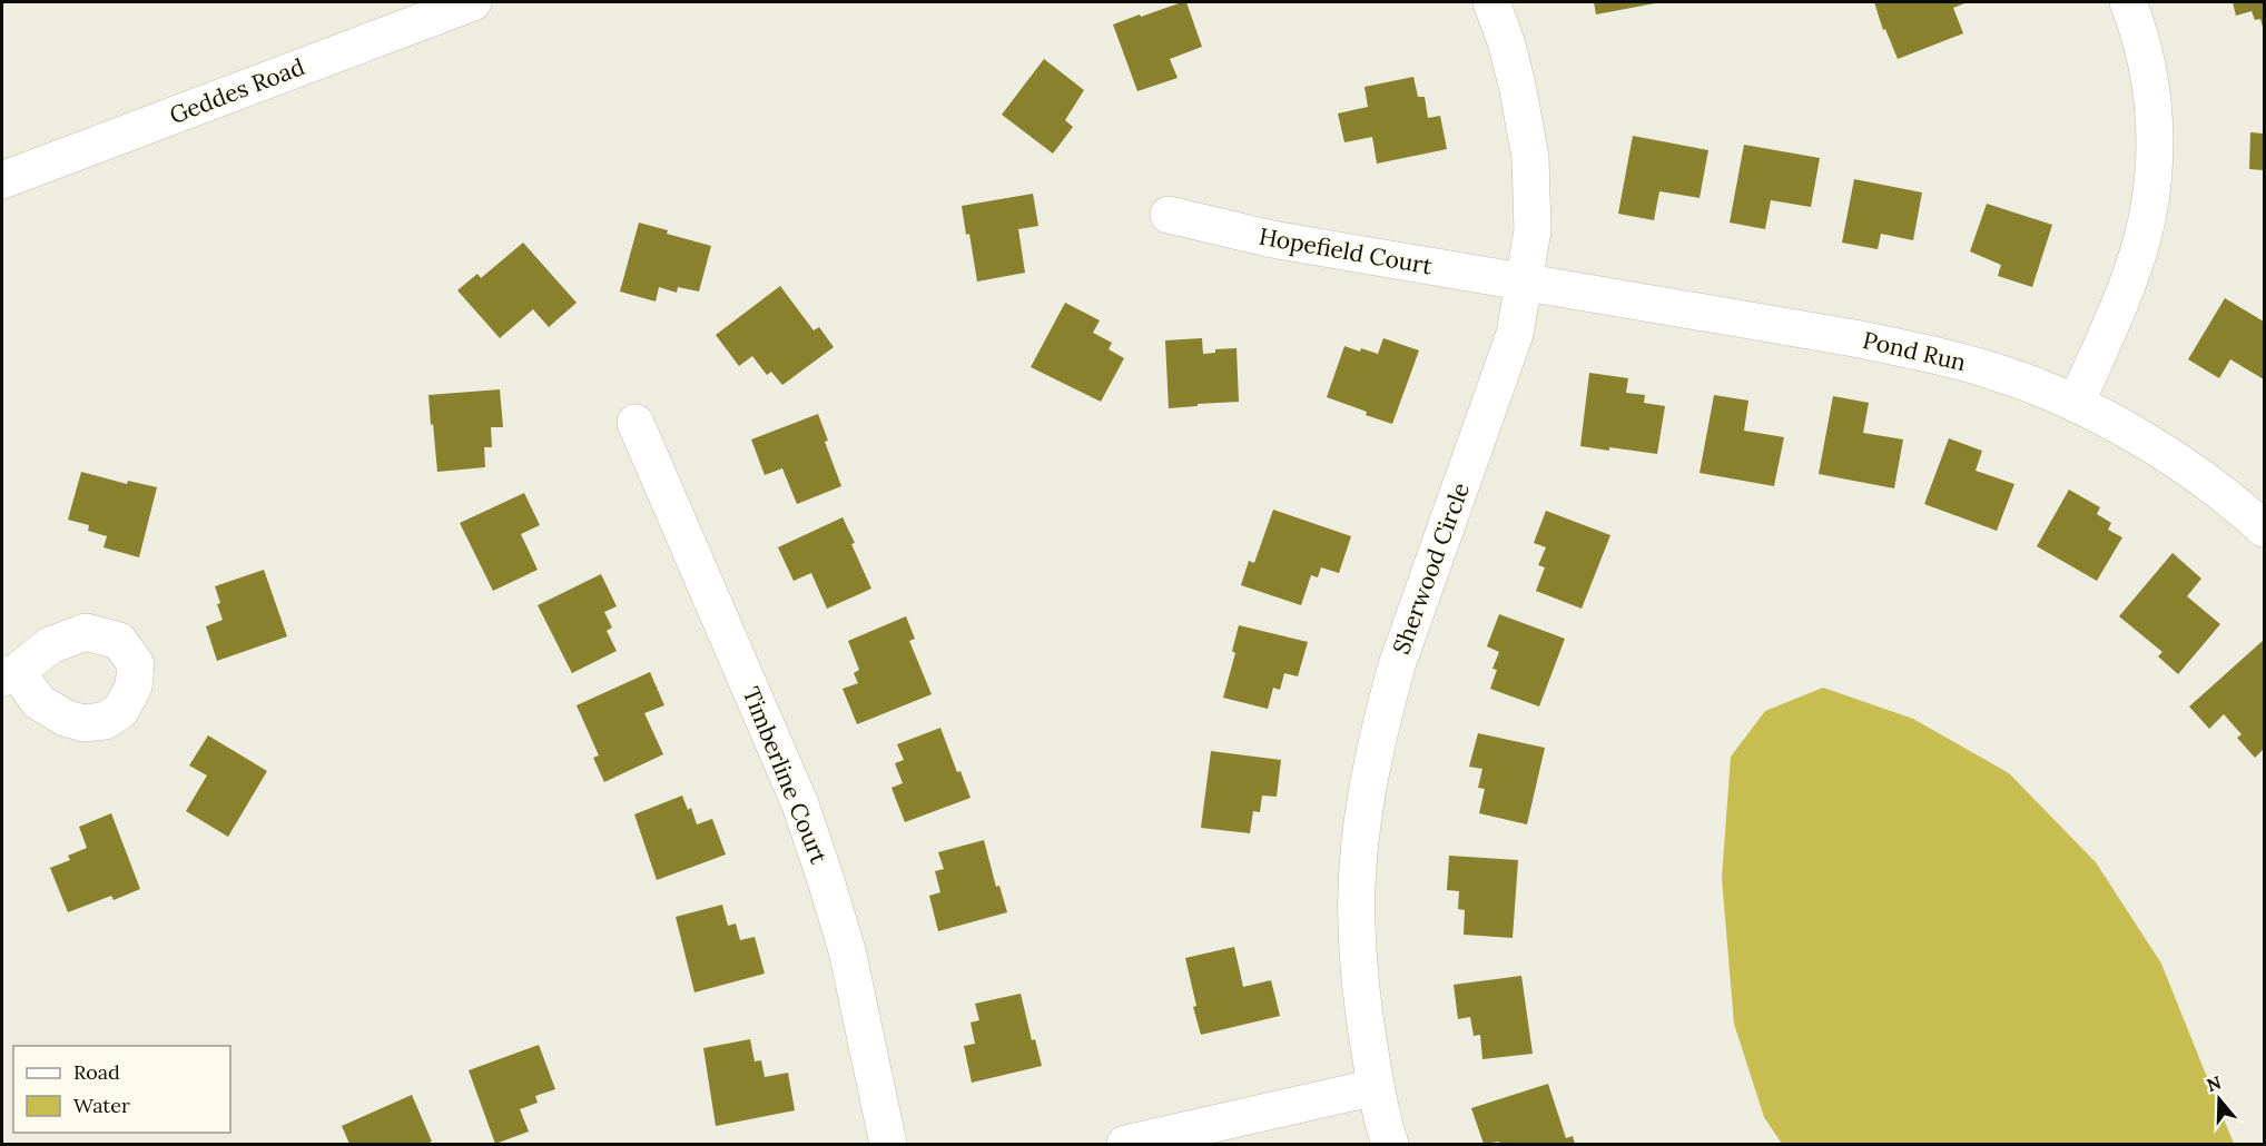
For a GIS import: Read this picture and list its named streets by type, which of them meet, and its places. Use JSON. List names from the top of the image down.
{
  "streets": {
    "street": [
      "Geddes Road",
      "Hopefield Court",
      "Pond Run",
      "Sherwood Circle",
      "Timberline Court"
    ]
  },
  "crossings": [
    ["Hopefield Court", "Pond Run"],
    ["Hopefield Court", "Sherwood Circle"],
    ["Pond Run", "Sherwood Circle"]
  ],
  "legend": ["Road", "Water"],
  "north": "top"
}
